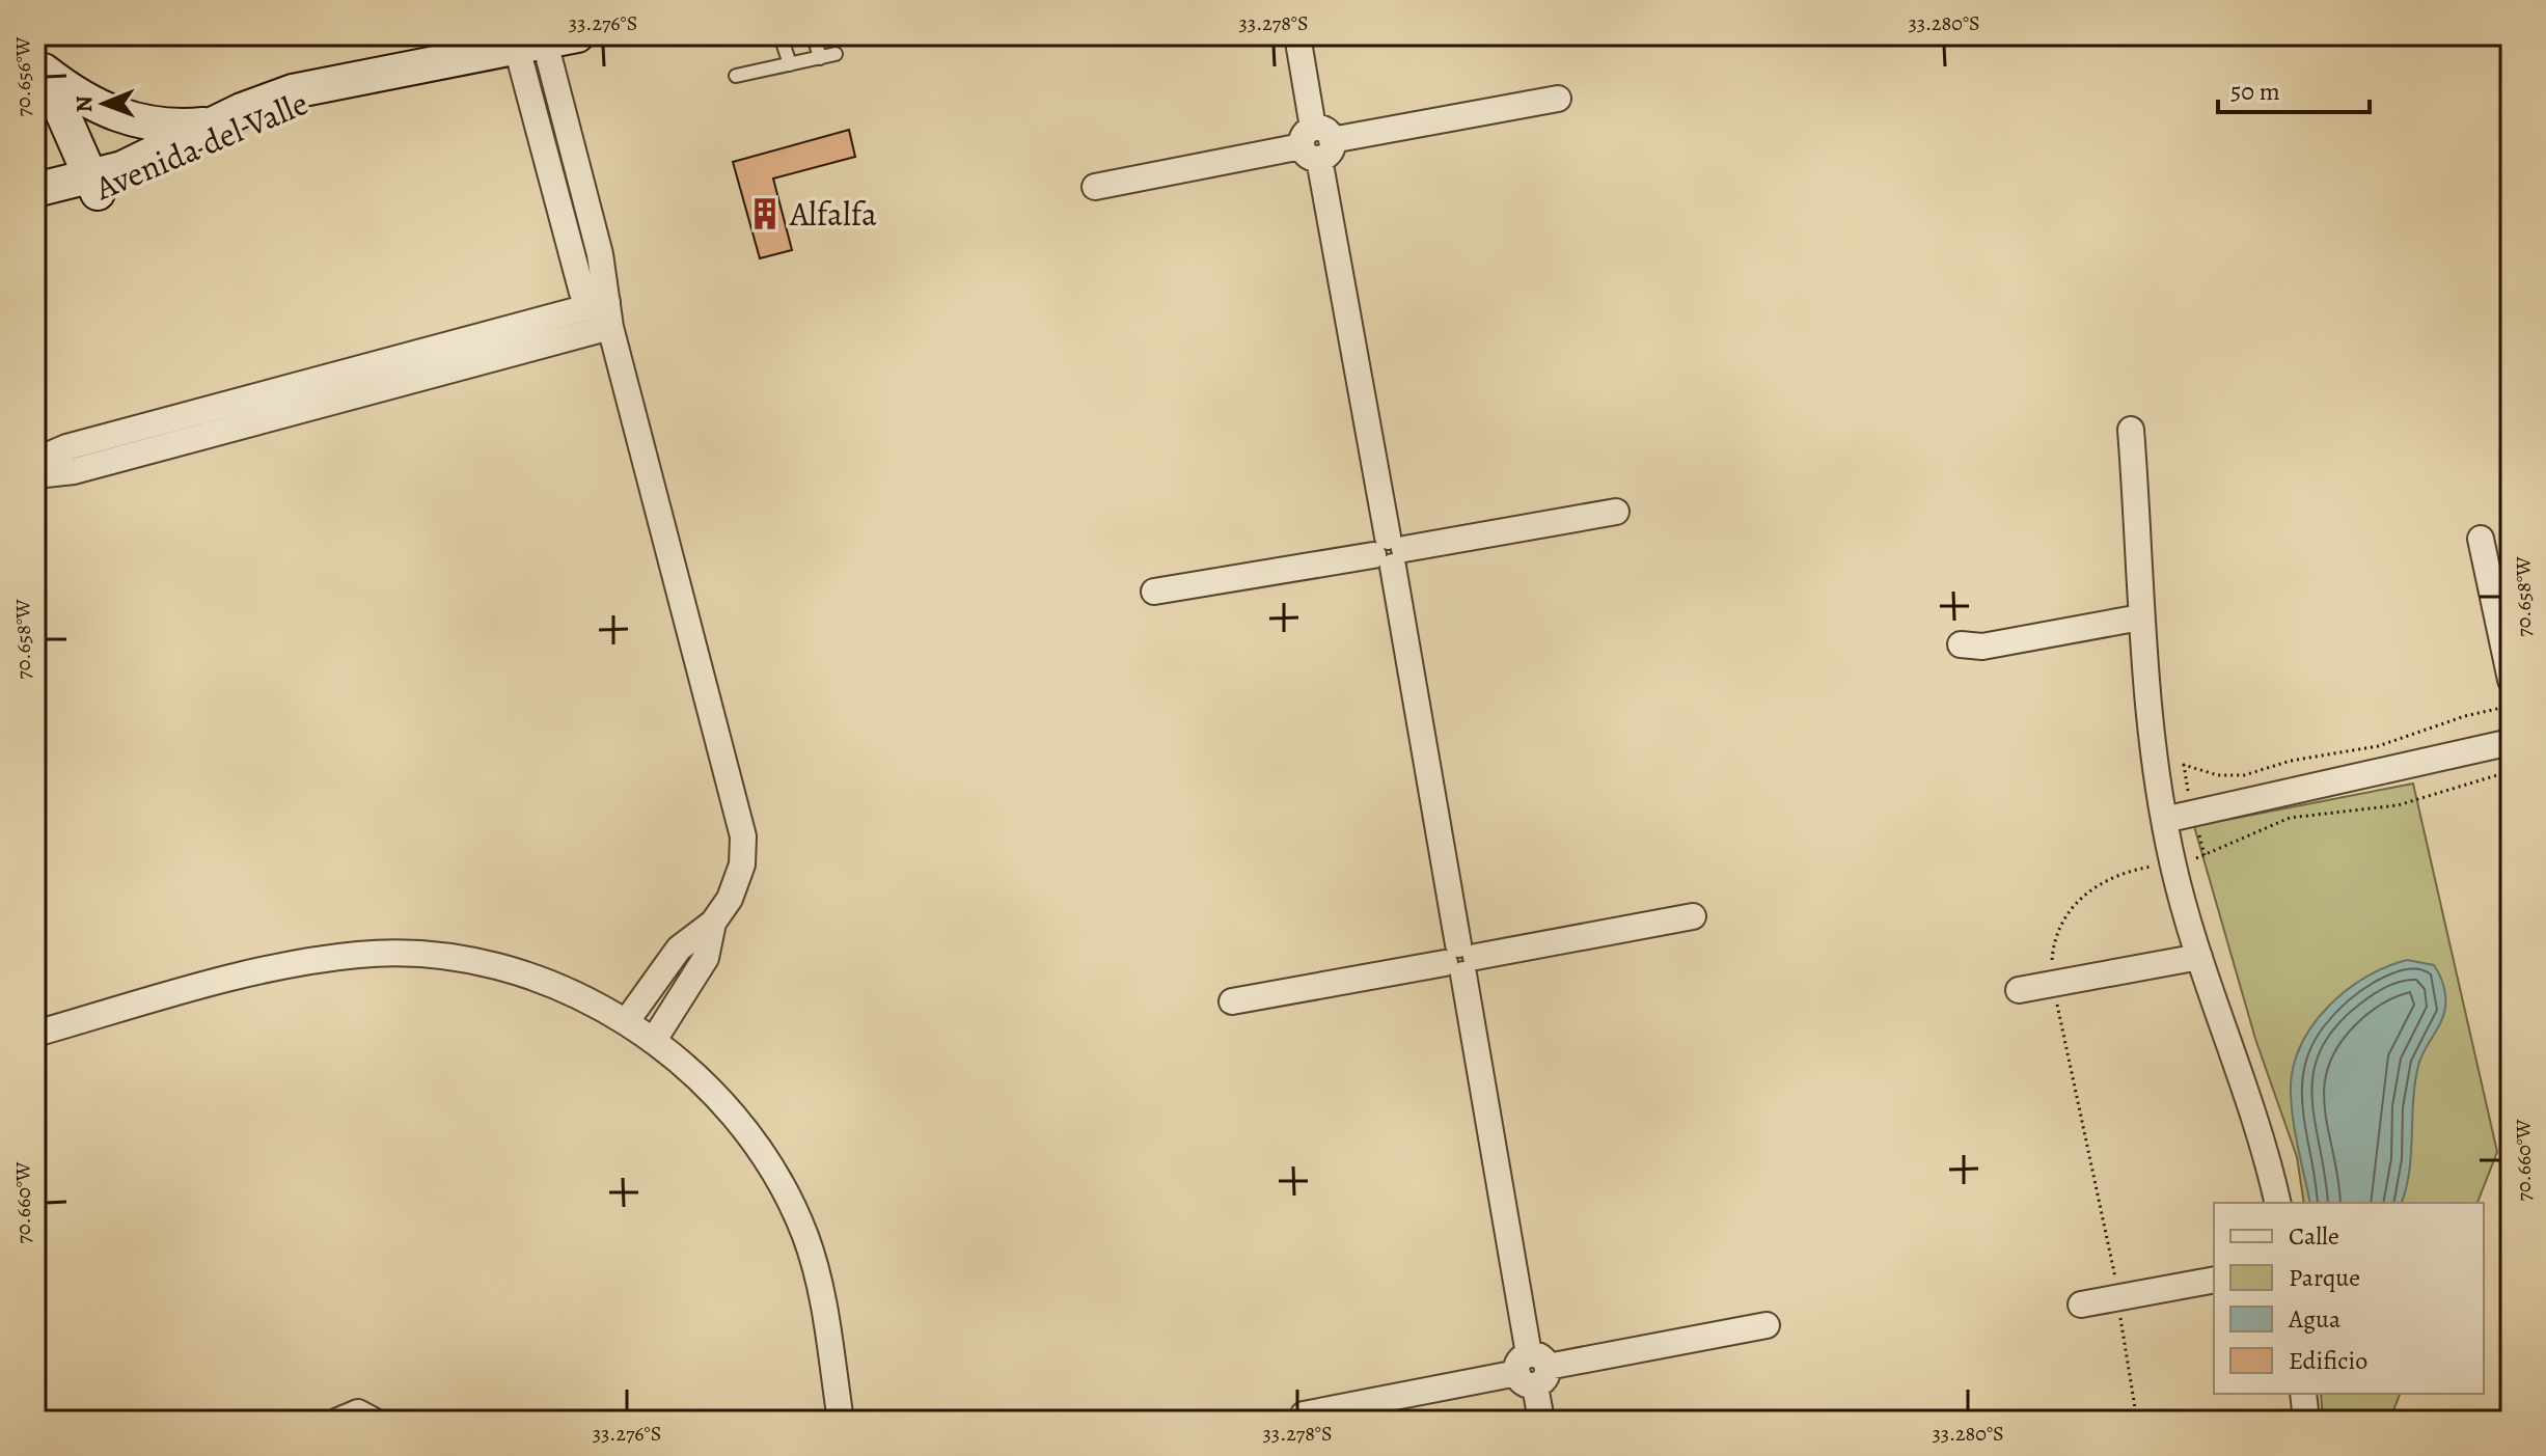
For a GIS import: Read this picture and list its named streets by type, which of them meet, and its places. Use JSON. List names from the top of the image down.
{
  "streets": {
    "street": ["Avenida del Valle"]
  },
  "places": {
    "building": ["Alfalfa"]
  },
  "legend": [
    "Calle",
    "Parque",
    "Agua",
    "Edificio"
  ],
  "scale_bar": "50 m",
  "north": "left",
  "coordinates": [
    "33.276°S",
    "33.278°S",
    "33.280°S",
    "70.656°W",
    "70.658°W",
    "70.660°W"
  ]
}
